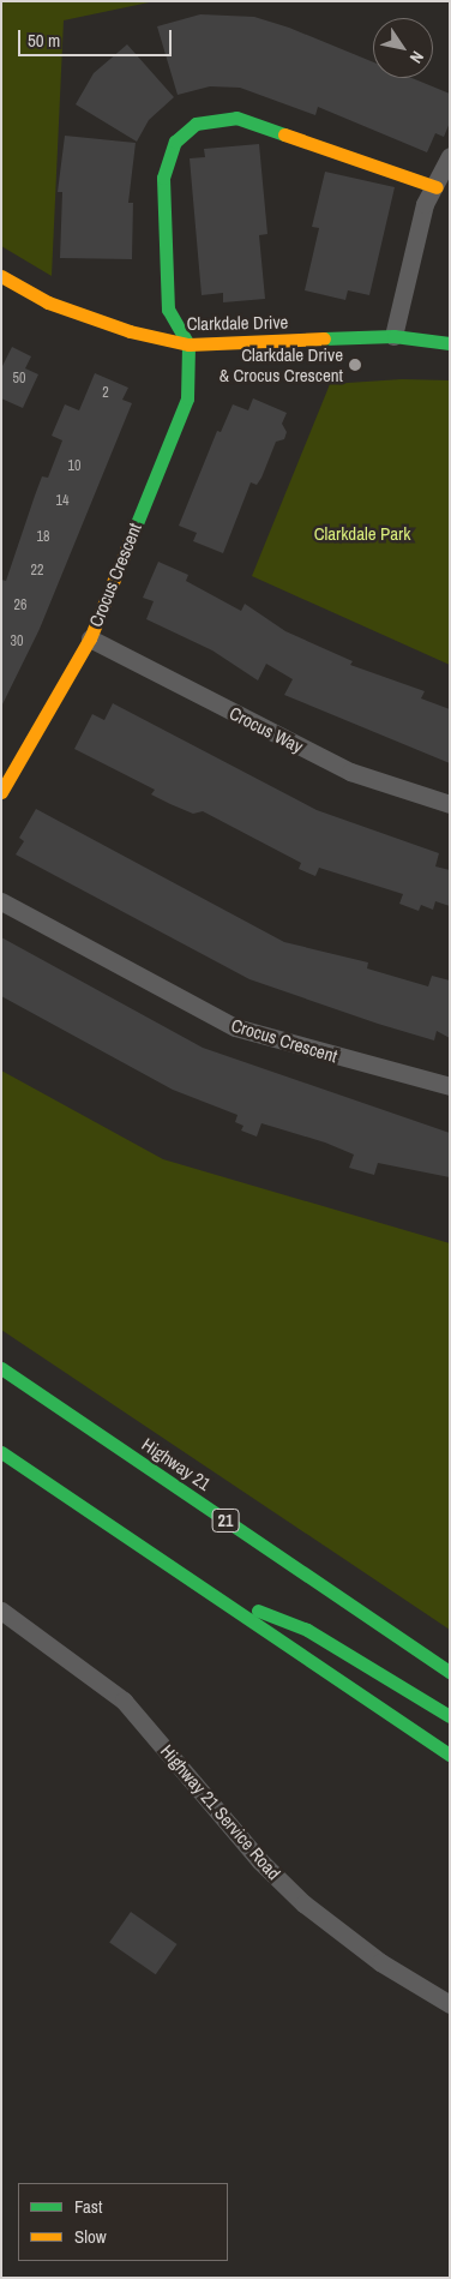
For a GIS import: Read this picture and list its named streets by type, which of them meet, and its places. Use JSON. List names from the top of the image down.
{
  "streets": {
    "street": [
      "Clarkdale Drive",
      "Crocus Crescent",
      "Crocus Way",
      "Highway 21",
      "21",
      "Highway 21 Service Road"
    ]
  },
  "crossings": [
    ["Clarkdale Drive", "Crocus Crescent"],
    ["Crocus Crescent", "Crocus Way"]
  ],
  "parks": ["Clarkdale Park"],
  "places": ["Clarkdale Drive & Crocus Crescent"],
  "house_numbers": [
    "50",
    "2",
    "10",
    "14",
    "18",
    "22",
    "26",
    "30"
  ],
  "legend": ["Fast", "Slow"],
  "scale_bar": "50 m",
  "north": "bottom right"
}
